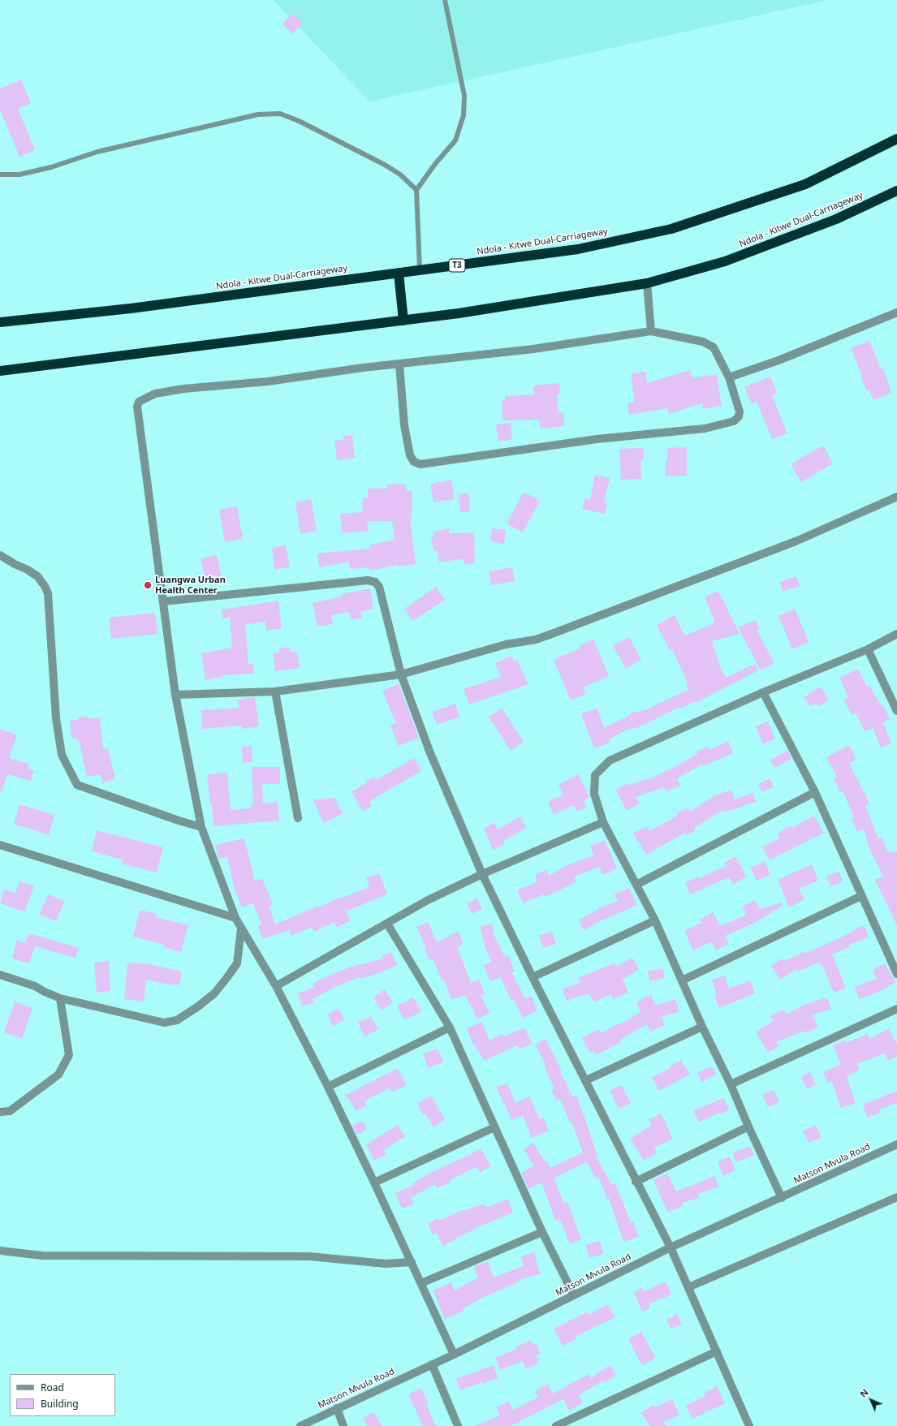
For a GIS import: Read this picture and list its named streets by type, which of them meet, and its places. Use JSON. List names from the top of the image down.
{
  "streets": {
    "highway": ["Ndola - Kitwe Dual-Carriageway", "T3"],
    "street": ["Matson Mvula Road"]
  },
  "places": ["Luangwa Urban Health Center"],
  "legend": ["Road", "Building"],
  "north": "top left"
}
